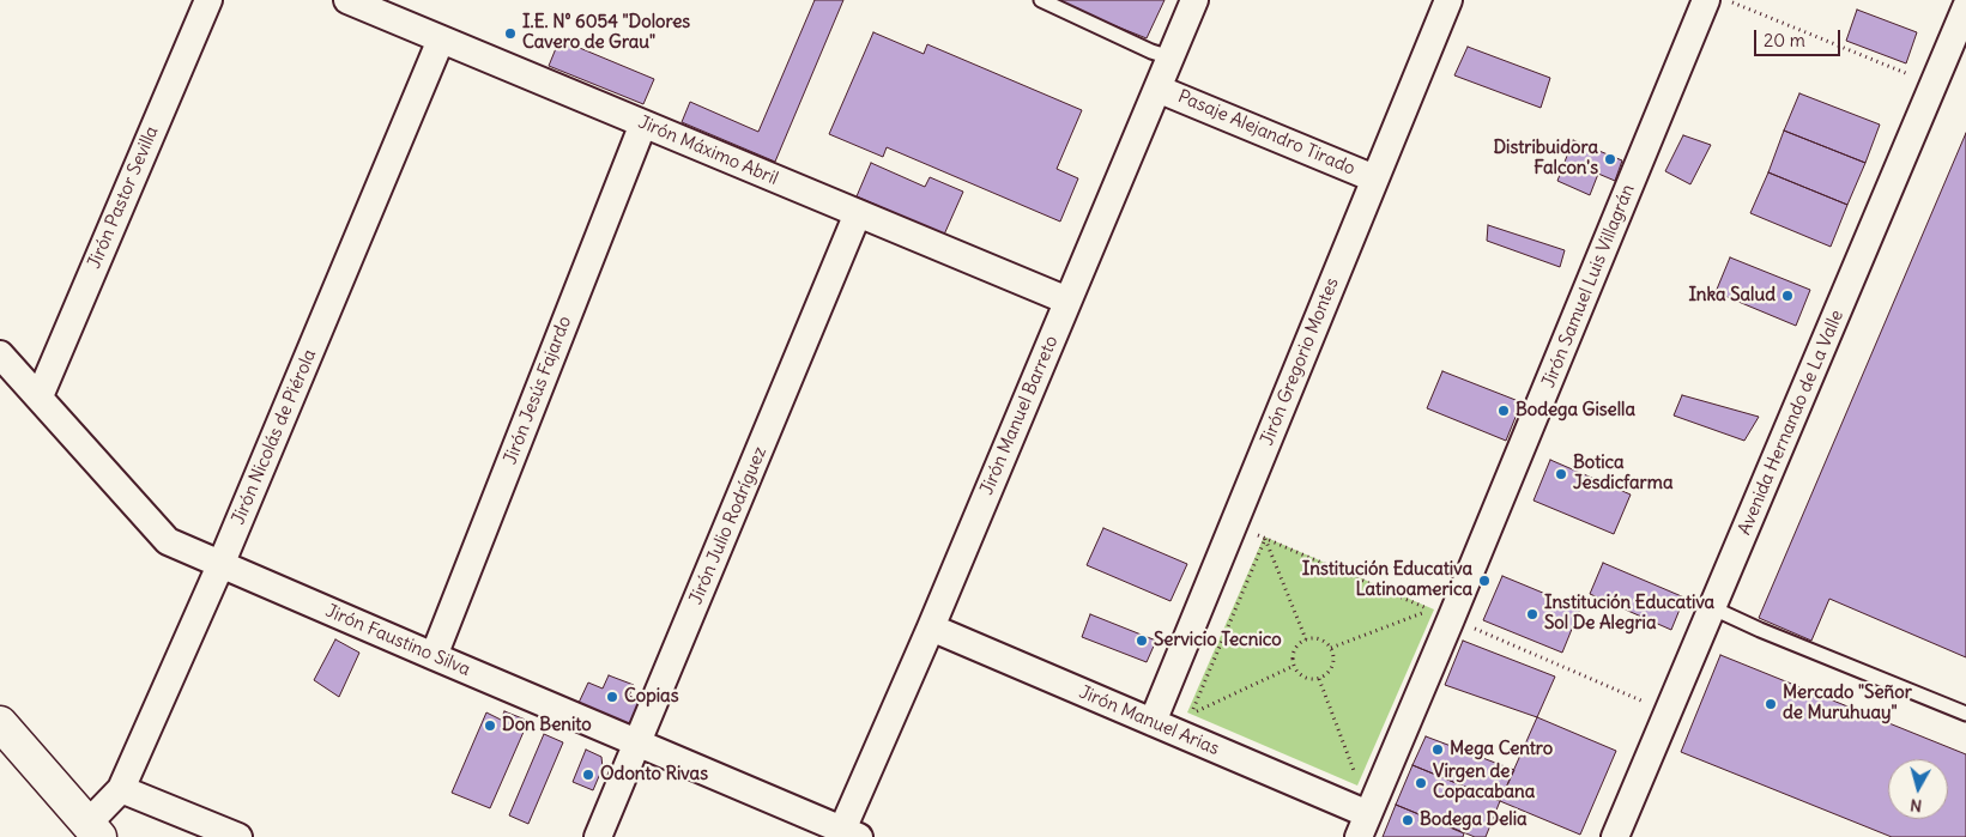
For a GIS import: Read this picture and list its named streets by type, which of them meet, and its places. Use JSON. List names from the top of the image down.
{
  "streets": {
    "street": [
      "Pasaje Alejandro Tirado",
      "Jirón Máximo Abril",
      "Jirón Pastor Sevilla",
      "Jirón Samuel Luis Villagrán",
      "Jirón Gregorio Montes",
      "Jirón Jesús Fajardo",
      "Jirón Manuel Barreto",
      "Avenida Hernando de La Valle",
      "Jirón Nicolás de Piérola",
      "Jirón Julio Rodríguez",
      "Jirón Faustino Silva",
      "Jirón Manuel Arias"
    ]
  },
  "crossings": [
    ["Pasaje Alejandro Tirado", "Jirón Gregorio Montes"],
    ["Pasaje Alejandro Tirado", "Jirón Manuel Barreto"],
    ["Jirón Máximo Abril", "Jirón Jesús Fajardo"],
    ["Jirón Máximo Abril", "Jirón Manuel Barreto"],
    ["Jirón Máximo Abril", "Jirón Nicolás de Piérola"],
    ["Jirón Máximo Abril", "Jirón Julio Rodríguez"],
    ["Jirón Pastor Sevilla", "Jirón Faustino Silva"],
    ["Jirón Samuel Luis Villagrán", "Jirón Manuel Arias"],
    ["Jirón Gregorio Montes", "Jirón Manuel Arias"],
    ["Jirón Jesús Fajardo", "Jirón Faustino Silva"],
    ["Jirón Manuel Barreto", "Jirón Faustino Silva"],
    ["Jirón Manuel Barreto", "Jirón Manuel Arias"],
    ["Jirón Nicolás de Piérola", "Jirón Faustino Silva"],
    ["Jirón Julio Rodríguez", "Jirón Faustino Silva"]
  ],
  "places": [
    "I.E. N° 6054 \"Dolores Cavero de Grau\"",
    "Distribuidora Falcon's",
    "Inka Salud",
    "Bodega Gisella",
    "Botica Jesdicfarma",
    "Institución Educativa Latinoamerica",
    "Institución Educativa Sol De Alegria",
    "Servicio Tecnico",
    "Copias",
    "Mercado \"Señor de Muruhuay\"",
    "Don Benito",
    "Mega Centro",
    "Odonto Rivas",
    "Virgen de Copacabana",
    "Bodega Delia"
  ],
  "scale_bar": "20 m",
  "north": "bottom"
}
